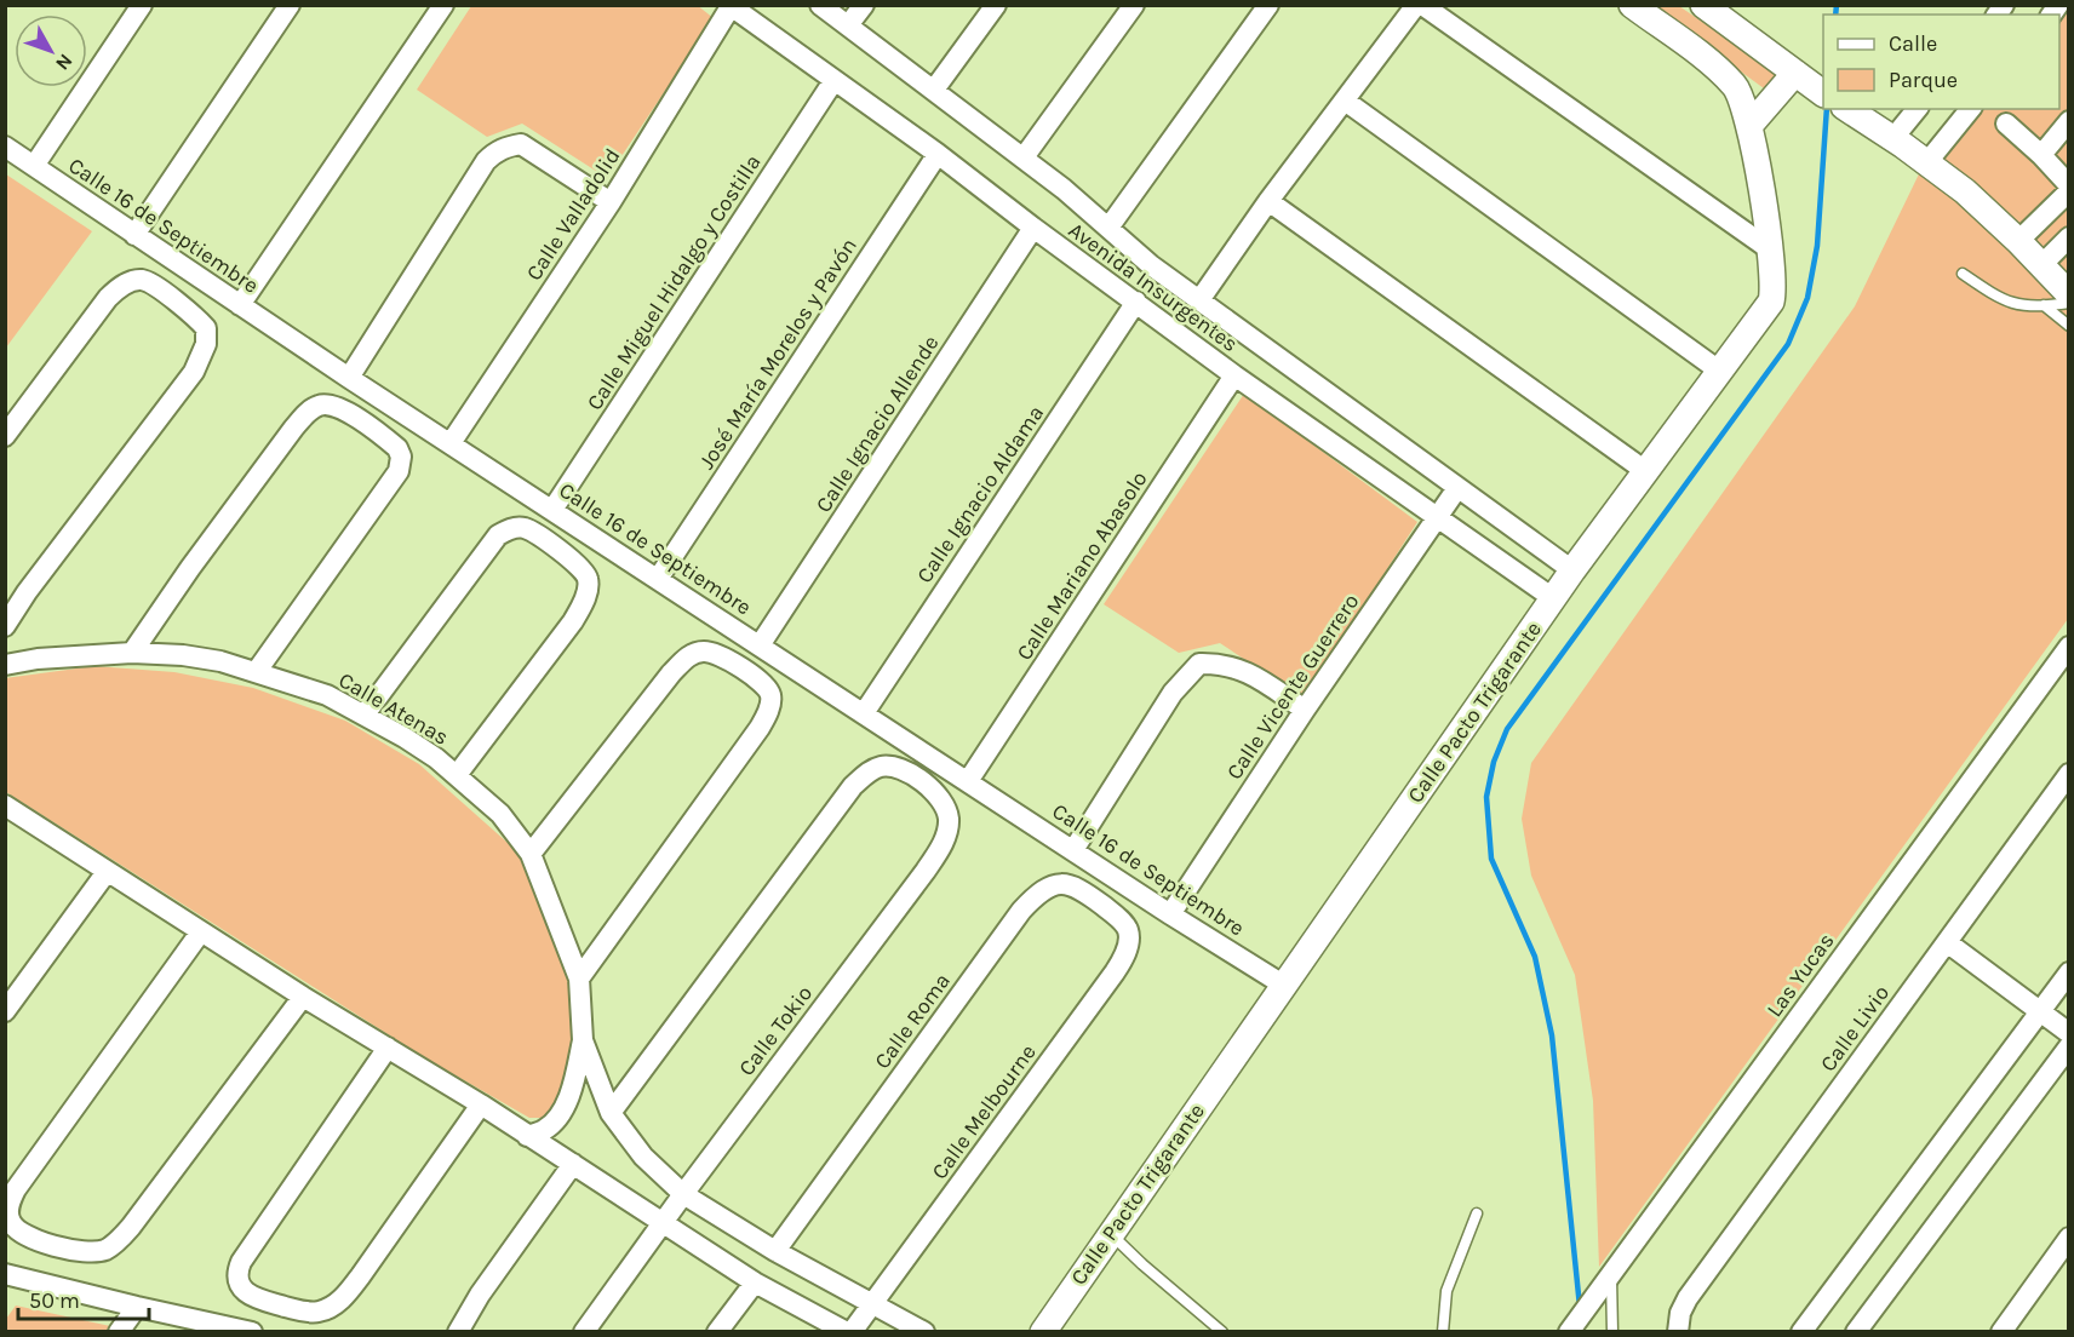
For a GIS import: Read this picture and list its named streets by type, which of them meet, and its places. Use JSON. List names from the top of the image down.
{
  "streets": {
    "street": [
      "Calle Valladolid",
      "Calle 16 de Septiembre",
      "Calle Miguel Hidalgo y Costilla",
      "Avenida Insurgentes",
      "José María Morelos y Pavón",
      "Calle Ignacio Allende",
      "Calle Ignacio Aldama",
      "Calle Mariano Abasolo",
      "Calle Vicente Guerrero",
      "Calle Atenas",
      "Calle Pacto Trigarante",
      "Las Yucas",
      "Calle Roma",
      "Calle Livio",
      "Calle Tokio",
      "Calle Melbourne"
    ]
  },
  "crossings": [
    ["Calle Valladolid", "Calle 16 de Septiembre"],
    ["Calle Valladolid", "Avenida Insurgentes"],
    ["Calle 16 de Septiembre", "Calle Miguel Hidalgo y Costilla"],
    ["Calle 16 de Septiembre", "José María Morelos y Pavón"],
    ["Calle 16 de Septiembre", "Calle Ignacio Allende"],
    ["Calle 16 de Septiembre", "Calle Ignacio Aldama"],
    ["Calle 16 de Septiembre", "Calle Mariano Abasolo"],
    ["Calle 16 de Septiembre", "Calle Vicente Guerrero"],
    ["Calle 16 de Septiembre", "Calle Pacto Trigarante"],
    ["Calle Miguel Hidalgo y Costilla", "Avenida Insurgentes"],
    ["Avenida Insurgentes", "José María Morelos y Pavón"],
    ["Avenida Insurgentes", "Calle Ignacio Allende"],
    ["Avenida Insurgentes", "Calle Ignacio Aldama"],
    ["Avenida Insurgentes", "Calle Mariano Abasolo"],
    ["Avenida Insurgentes", "Calle Vicente Guerrero"],
    ["Avenida Insurgentes", "Calle Pacto Trigarante"],
    ["Calle Atenas", "Calle Roma"],
    ["Calle Atenas", "Calle Tokio"],
    ["Calle Atenas", "Calle Melbourne"],
    ["Calle Roma", "Calle Melbourne"]
  ],
  "legend": ["Calle", "Parque"],
  "scale_bar": "50 m",
  "north": "bottom right"
}
